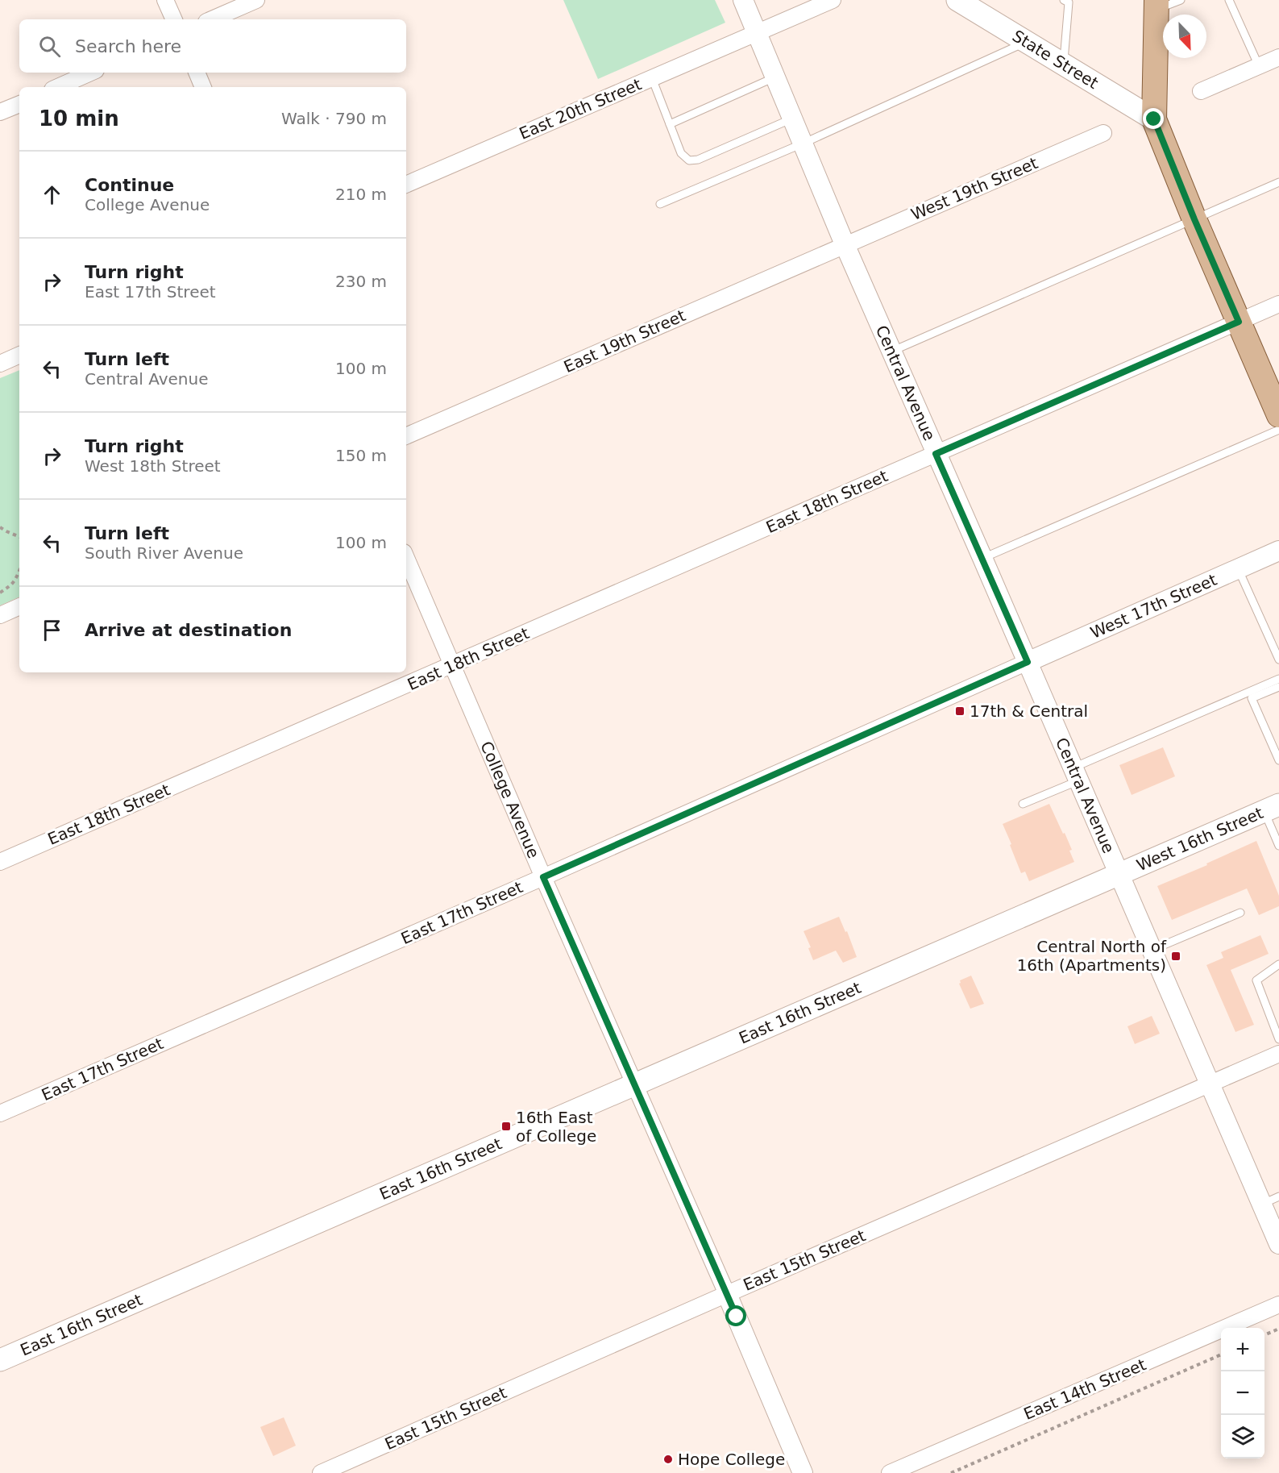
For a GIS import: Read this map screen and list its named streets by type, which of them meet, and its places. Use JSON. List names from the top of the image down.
{
  "streets": {
    "main road": ["State Street", "West 16th Street", "East 16th Street"],
    "street": [
      "East 20th Street",
      "West 19th Street",
      "East 19th Street",
      "Central Avenue",
      "East 18th Street",
      "West 17th Street",
      "College Avenue",
      "East 17th Street",
      "East 15th Street",
      "East 14th Street"
    ]
  },
  "crossings": [
    ["East 20th Street", "Central Avenue"],
    ["West 19th Street", "East 19th Street"],
    ["West 19th Street", "Central Avenue"],
    ["East 19th Street", "Central Avenue"],
    ["Central Avenue", "East 18th Street"],
    ["Central Avenue", "West 17th Street"],
    ["Central Avenue", "West 16th Street"],
    ["Central Avenue", "East 17th Street"],
    ["Central Avenue", "East 16th Street"],
    ["Central Avenue", "East 15th Street"],
    ["East 18th Street", "College Avenue"],
    ["West 17th Street", "East 17th Street"],
    ["College Avenue", "East 17th Street"],
    ["College Avenue", "East 16th Street"],
    ["College Avenue", "East 15th Street"],
    ["West 16th Street", "East 16th Street"]
  ],
  "places": {
    "transit": ["17th & Central", "Central North of 16th (Apartments)", "16th East of College"],
    "other": ["Hope College"]
  },
  "north": "bottom right",
  "page": {
    "search": "Search here",
    "heading": ["10 min", "Walk · 790 m"],
    "list": [
      ["Continue", "College Avenue", "210 m"],
      ["Turn right", "East 17th Street", "230 m"],
      ["Turn left", "Central Avenue", "100 m"],
      ["Turn right", "West 18th Street", "150 m"],
      ["Turn left", "South River Avenue", "100 m"],
      "Arrive at destination"
    ],
    "map_buttons": ["+", "−"]
  }
}
